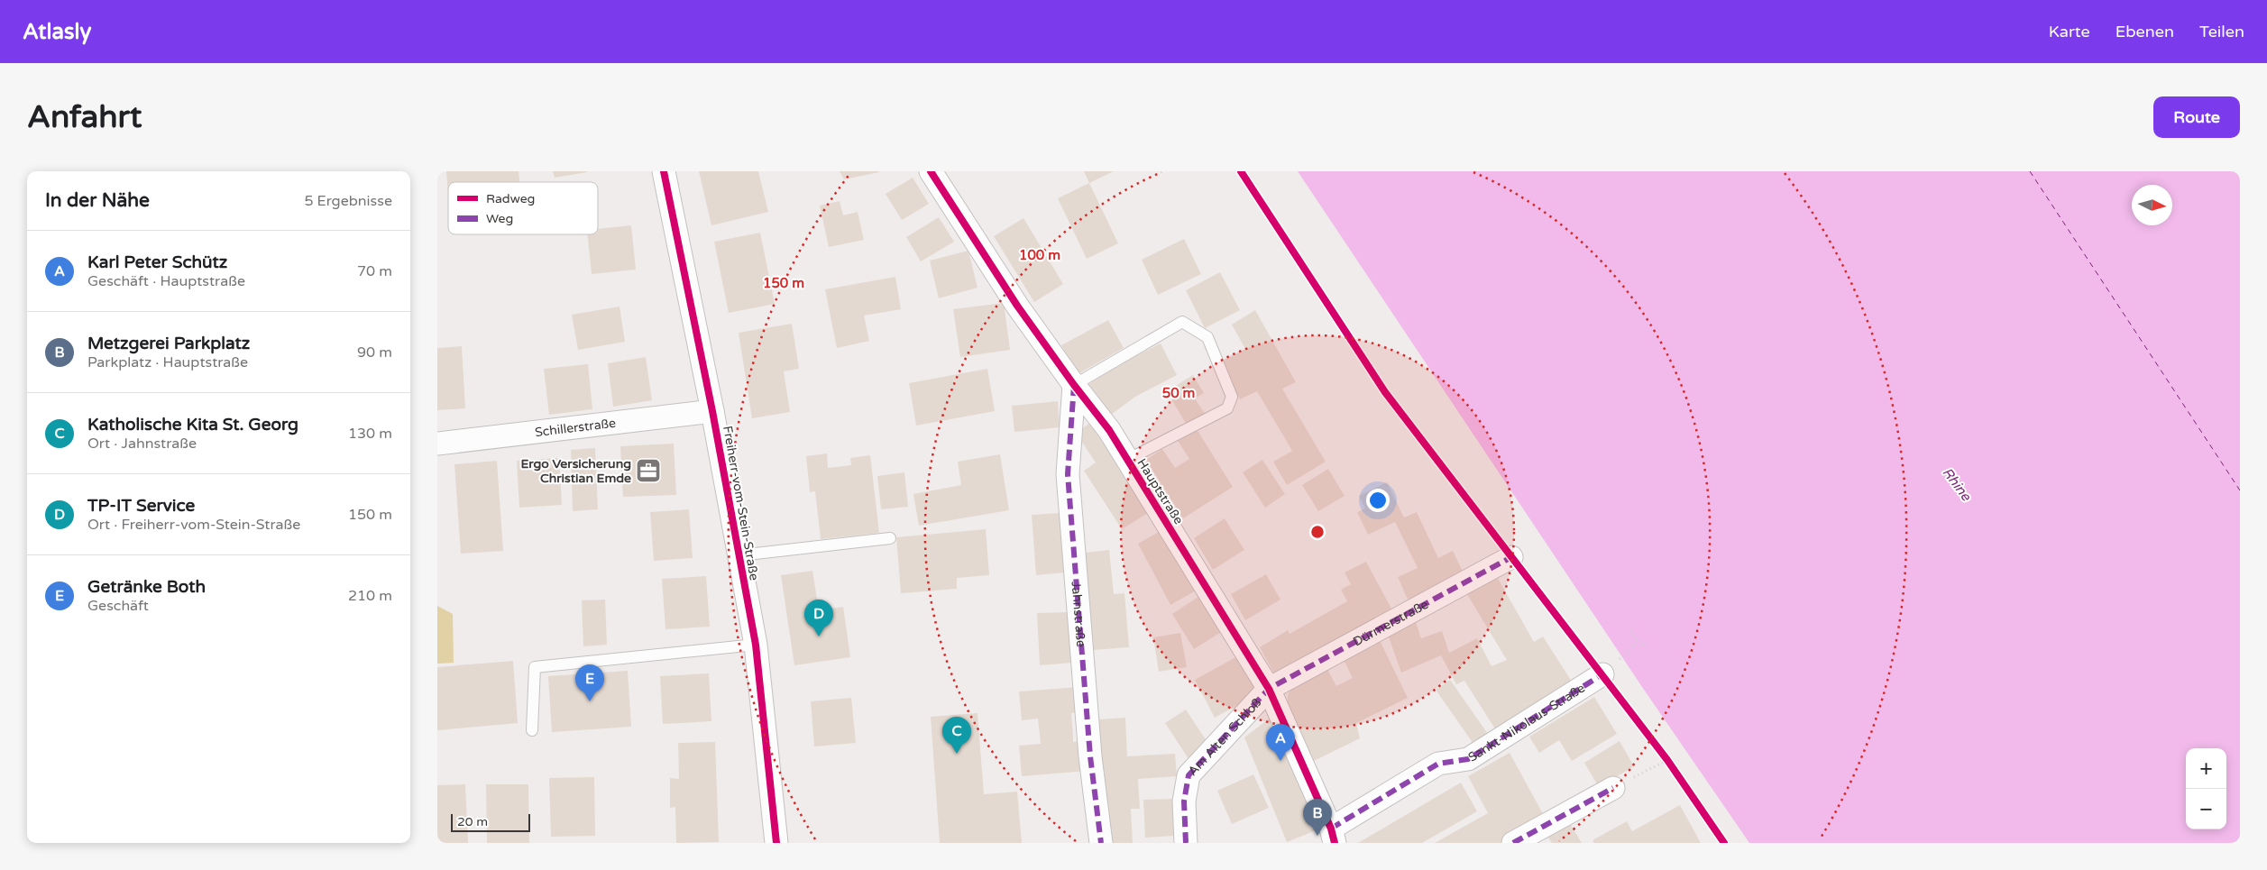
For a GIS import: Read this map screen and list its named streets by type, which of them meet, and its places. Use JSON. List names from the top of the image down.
{
  "streets": {
    "street": [
      "Schillerstraße",
      "Hauptstraße",
      "Freiherr-vom-Stein-Straße",
      "Jahnstraße",
      "Dürmerstraße",
      "Sankt-Nikolaus-Straße",
      "Am Alten Schloß"
    ]
  },
  "crossings": [
    ["Schillerstraße", "Freiherr-vom-Stein-Straße"],
    ["Hauptstraße", "Jahnstraße"],
    ["Hauptstraße", "Dürmerstraße"],
    ["Hauptstraße", "Sankt-Nikolaus-Straße"],
    ["Hauptstraße", "Am Alten Schloß"],
    ["Dürmerstraße", "Am Alten Schloß"]
  ],
  "water": ["Rhine"],
  "places": {
    "office": ["Ergo Versicherung Christian Emde"]
  },
  "legend": ["Radweg", "Weg"],
  "scale_bar": "20 m",
  "north": "right",
  "page": {
    "header": "Atlasly",
    "nav": ["Karte", "Ebenen", "Teilen"],
    "buttons": "Route",
    "title": "Anfahrt",
    "heading": ["In der Nähe", "5 Ergebnisse"],
    "list": [
      {
        "mark": "A",
        "name": "Karl Peter Schütz",
        "note": "Geschäft · Hauptstraße",
        "value": "70 m"
      },
      {
        "mark": "B",
        "name": "Metzgerei Parkplatz",
        "note": "Parkplatz · Hauptstraße",
        "value": "90 m"
      },
      {
        "mark": "C",
        "name": "Katholische Kita St. Georg",
        "note": "Ort · Jahnstraße",
        "value": "130 m"
      },
      {
        "mark": "D",
        "name": "TP-IT Service",
        "note": "Ort · Freiherr-vom-Stein-Straße",
        "value": "150 m"
      },
      {
        "mark": "E",
        "name": "Getränke Both",
        "note": "Geschäft",
        "value": "210 m"
      }
    ],
    "pins": [
      "D",
      "E",
      "C",
      "A",
      "B"
    ],
    "map_buttons": ["+", "−"],
    "scale": "20 m"
  },
  "rings": ["100 m", "150 m", "50 m"]
}
